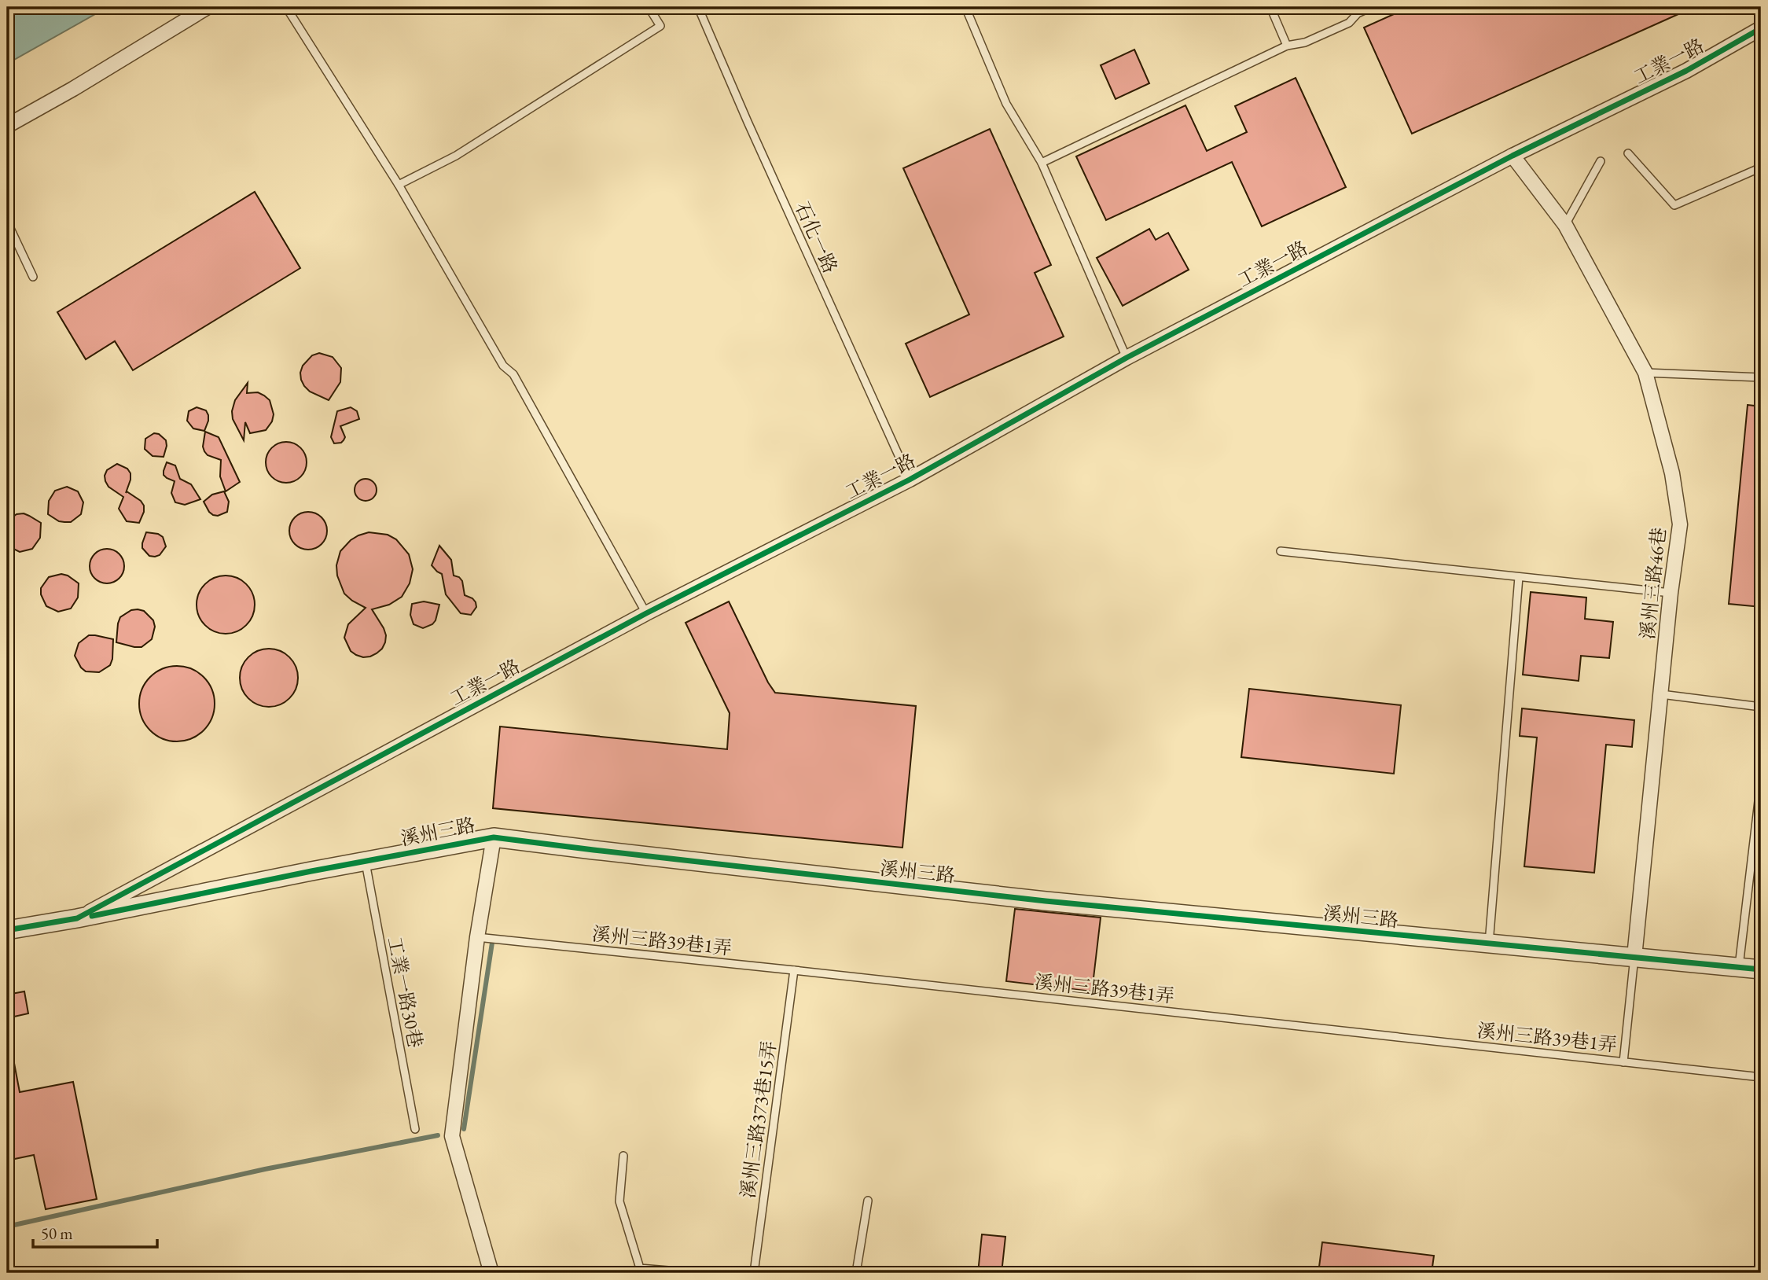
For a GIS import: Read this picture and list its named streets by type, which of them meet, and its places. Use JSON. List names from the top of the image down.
{
  "streets": {
    "street": ["工業一路", "溪州三路46巷", "溪州三路"],
    "lane": [
      "石化一路",
      "溪州三路39巷1弄",
      "工業一路30巷",
      "溪州三路373巷15弄"
    ]
  },
  "crossings": [
    ["工業一路", "石化一路"],
    ["工業一路", "溪州三路46巷"],
    ["工業一路", "溪州三路"],
    ["溪州三路46巷", "溪州三路"],
    ["溪州三路46巷", "溪州三路39巷1弄"],
    ["溪州三路", "溪州三路39巷1弄"],
    ["溪州三路", "工業一路30巷"],
    ["溪州三路39巷1弄", "溪州三路373巷15弄"]
  ],
  "scale_bar": "50 m"
}
